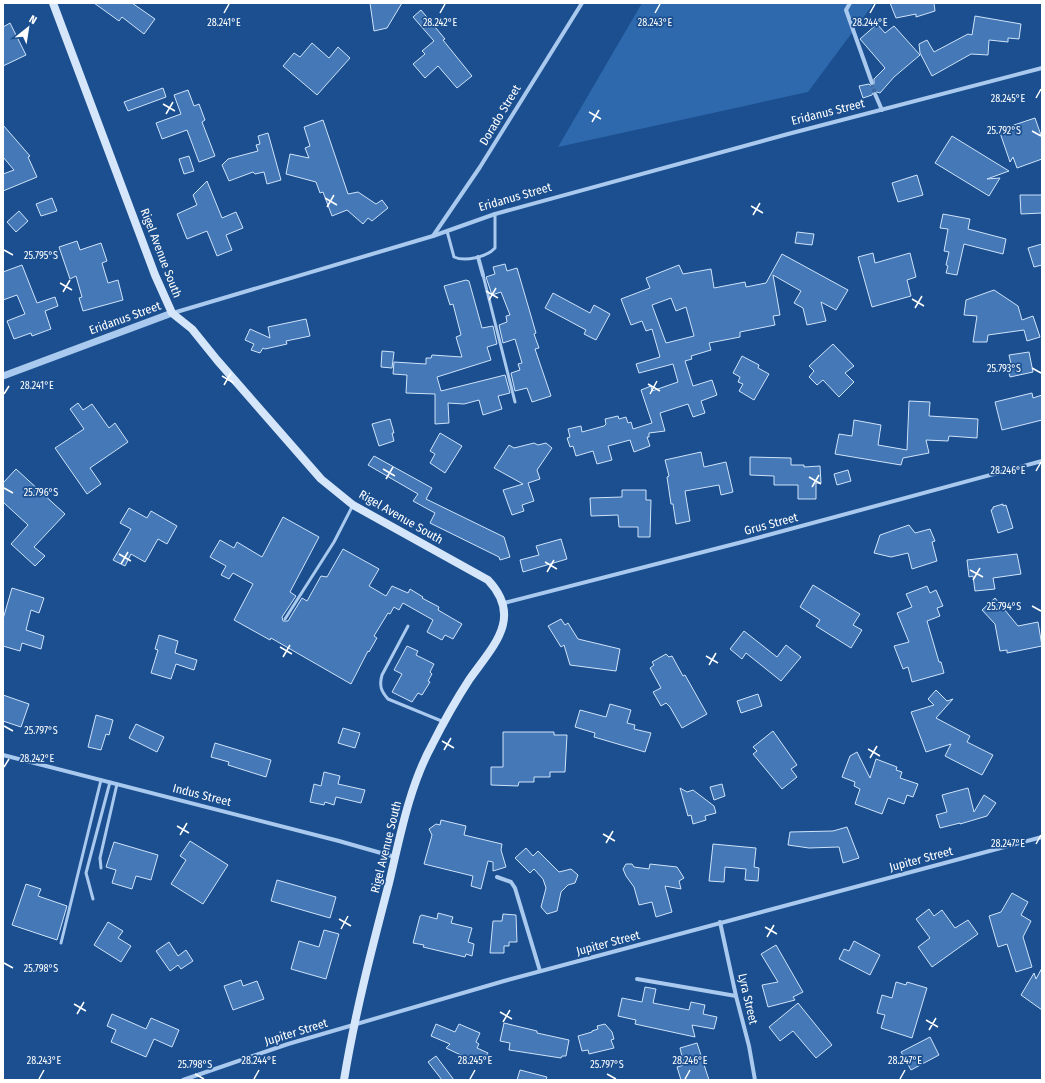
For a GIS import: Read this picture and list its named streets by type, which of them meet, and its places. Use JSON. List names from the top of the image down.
{
  "streets": {
    "main road": ["Rigel Avenue South"],
    "street": [
      "Eridanus Street",
      "Dorado Street",
      "Grus Street",
      "Indus Street",
      "Jupiter Street",
      "Lyra Street"
    ]
  },
  "crossings": [
    ["Eridanus Street", "Dorado Street"],
    ["Eridanus Street", "Rigel Avenue South"],
    ["Rigel Avenue South", "Grus Street"],
    ["Rigel Avenue South", "Indus Street"],
    ["Rigel Avenue South", "Jupiter Street"],
    ["Jupiter Street", "Lyra Street"]
  ],
  "north": "top right",
  "coordinates": [
    "28.241°E",
    "28.243°E",
    "28.244°E",
    "28.242°E",
    "28.245°E",
    "25.792°S",
    "25.795°S",
    "25.793°S",
    "28.246°E",
    "25.796°S",
    "25.794°S",
    "25.797°S",
    "28.247°E",
    "25.798°S"
  ]
}
